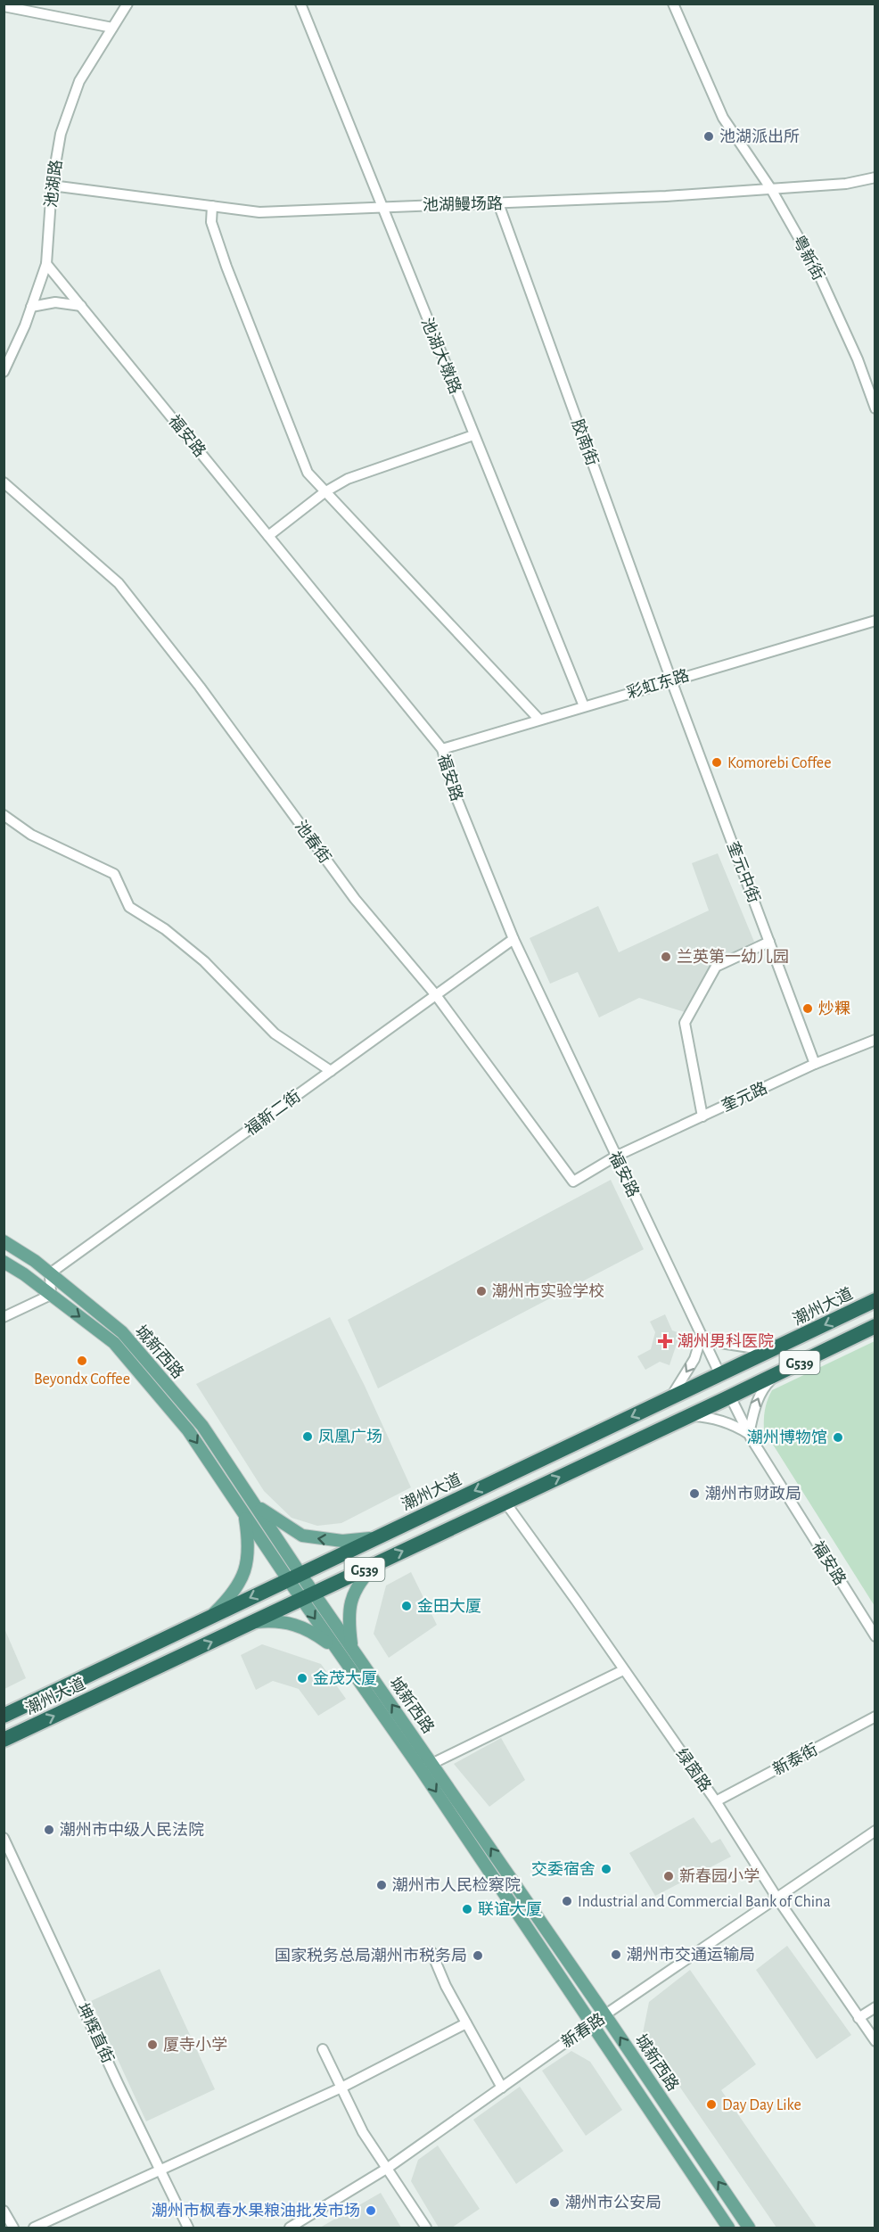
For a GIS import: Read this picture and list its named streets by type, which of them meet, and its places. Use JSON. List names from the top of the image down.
{
  "streets": {
    "highway": ["潮州大道", "G539"],
    "main road": ["城新西路"],
    "street": [
      "池湖路",
      "池湖鳗场路",
      "粤新街",
      "池湖大墩路",
      "福安路",
      "胶南街",
      "彩虹东路",
      "池春街",
      "奎元中街",
      "奎元路",
      "福新二街",
      "新泰街",
      "绿茵路",
      "新春路",
      "坤辉直街"
    ]
  },
  "crossings": [
    ["池湖路", "池湖鳗场路"],
    ["池湖路", "福安路"],
    ["池湖鳗场路", "粤新街"],
    ["池湖鳗场路", "池湖大墩路"],
    ["池湖鳗场路", "胶南街"],
    ["池湖大墩路", "彩虹东路"],
    ["福安路", "彩虹东路"],
    ["福安路", "池春街"],
    ["福安路", "奎元路"],
    ["福安路", "福新二街"],
    ["福安路", "潮州大道"],
    ["胶南街", "彩虹东路"],
    ["胶南街", "奎元中街"],
    ["彩虹东路", "奎元中街"],
    ["池春街", "奎元路"],
    ["池春街", "福新二街"],
    ["奎元中街", "奎元路"],
    ["福新二街", "城新西路"],
    ["潮州大道", "城新西路"],
    ["潮州大道", "绿茵路"],
    ["城新西路", "新春路"],
    ["新泰街", "绿茵路"],
    ["绿茵路", "新春路"]
  ],
  "places": {
    "other": [
      "池湖派出所",
      "Komorebi Coffee",
      "兰英第一幼儿园",
      "炒粿",
      "潮州市实验学校",
      "Beyondx Coffee",
      "凤凰广场",
      "潮州博物馆",
      "潮州市财政局",
      "金田大厦",
      "金茂大厦",
      "潮州市中级人民法院",
      "交委宿舍",
      "新春园小学",
      "潮州市人民检察院",
      "Industrial and Commercial Bank of China",
      "联谊大厦",
      "潮州市交通运输局",
      "国家税务总局潮州市税务局",
      "厦寺小学",
      "Day Day Like",
      "潮州市公安局",
      "潮州市枫春水果粮油批发市场"
    ],
    "health": ["潮州男科医院"]
  }
}
